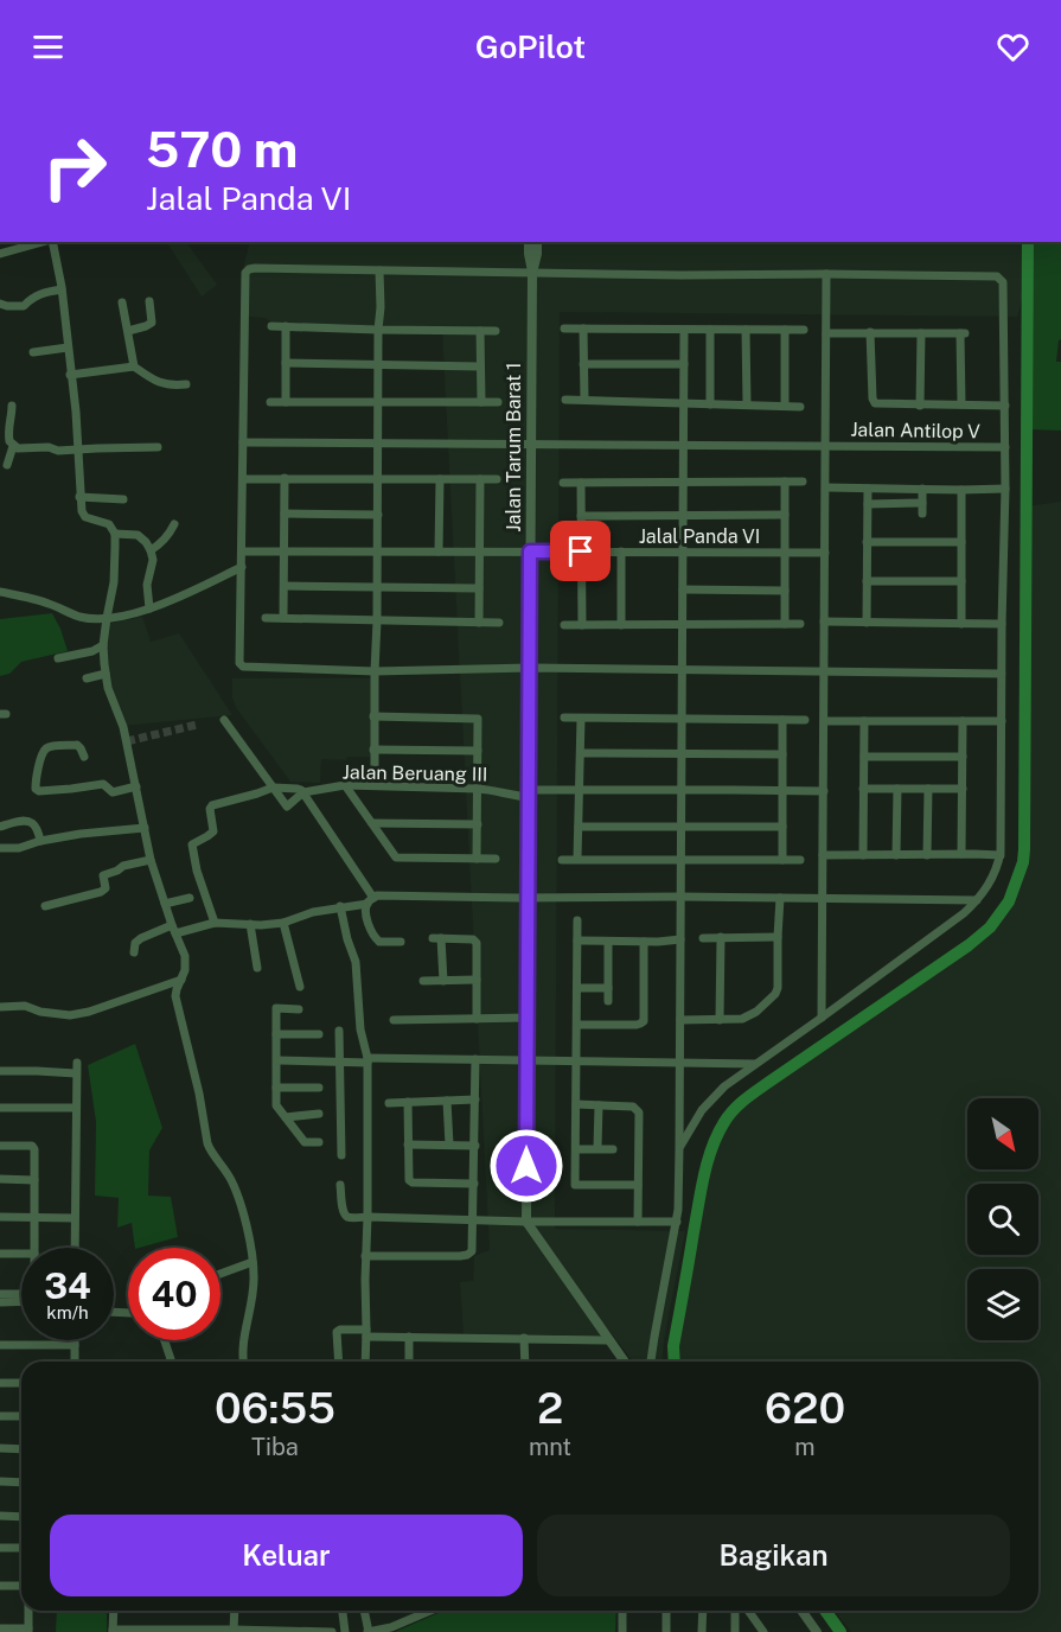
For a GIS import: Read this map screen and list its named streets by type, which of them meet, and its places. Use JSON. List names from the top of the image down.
{
  "streets": {
    "street": [
      "Jalan Antilop V",
      "Jalan Tarum Barat 1",
      "Jalal Panda VI",
      "Jalan Beruang III"
    ]
  },
  "crossings": [
    ["Jalan Antilop V", "Jalan Tarum Barat 1"],
    ["Jalan Tarum Barat 1", "Jalal Panda VI"],
    ["Jalan Tarum Barat 1", "Jalan Beruang III"]
  ],
  "north": "bottom right",
  "page": {
    "header": "GoPilot",
    "turn": ["570 m", "Jalal Panda VI"],
    "speed": "34 km/h",
    "limit": "40",
    "eta": [
      "06:55",
      "Tiba",
      "2",
      "mnt",
      "620",
      "m"
    ],
    "buttons": ["Keluar", "Bagikan"]
  }
}
